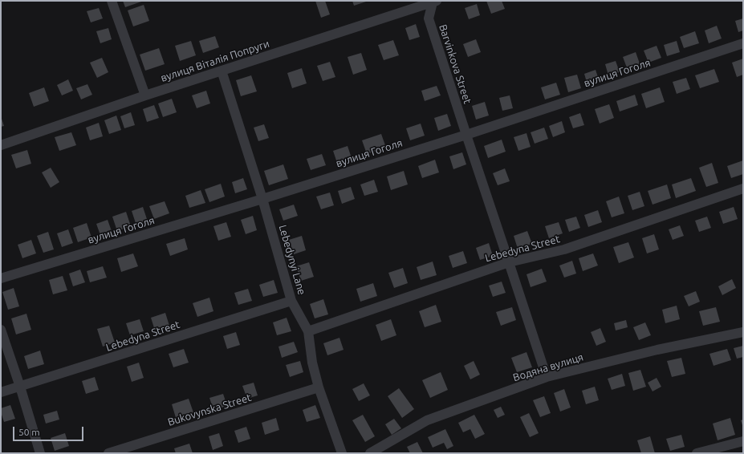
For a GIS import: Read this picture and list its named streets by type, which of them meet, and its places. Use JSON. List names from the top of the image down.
{
  "streets": {
    "street": [
      "вулиця Віталія Попруги",
      "Barvinkova Street",
      "вулиця Гоголя",
      "Lebedyna Street",
      "Lebedynyi Lane",
      "Водяна вулиця",
      "Bukovynska Street"
    ]
  },
  "crossings": [
    ["вулиця Віталія Попруги", "Barvinkova Street"],
    ["вулиця Віталія Попруги", "Lebedynyi Lane"],
    ["Barvinkova Street", "вулиця Гоголя"],
    ["Barvinkova Street", "Lebedyna Street"],
    ["Barvinkova Street", "Водяна вулиця"],
    ["вулиця Гоголя", "Lebedynyi Lane"],
    ["Lebedyna Street", "Lebedynyi Lane"],
    ["Lebedynyi Lane", "Bukovynska Street"]
  ],
  "scale_bar": "50 m"
}
